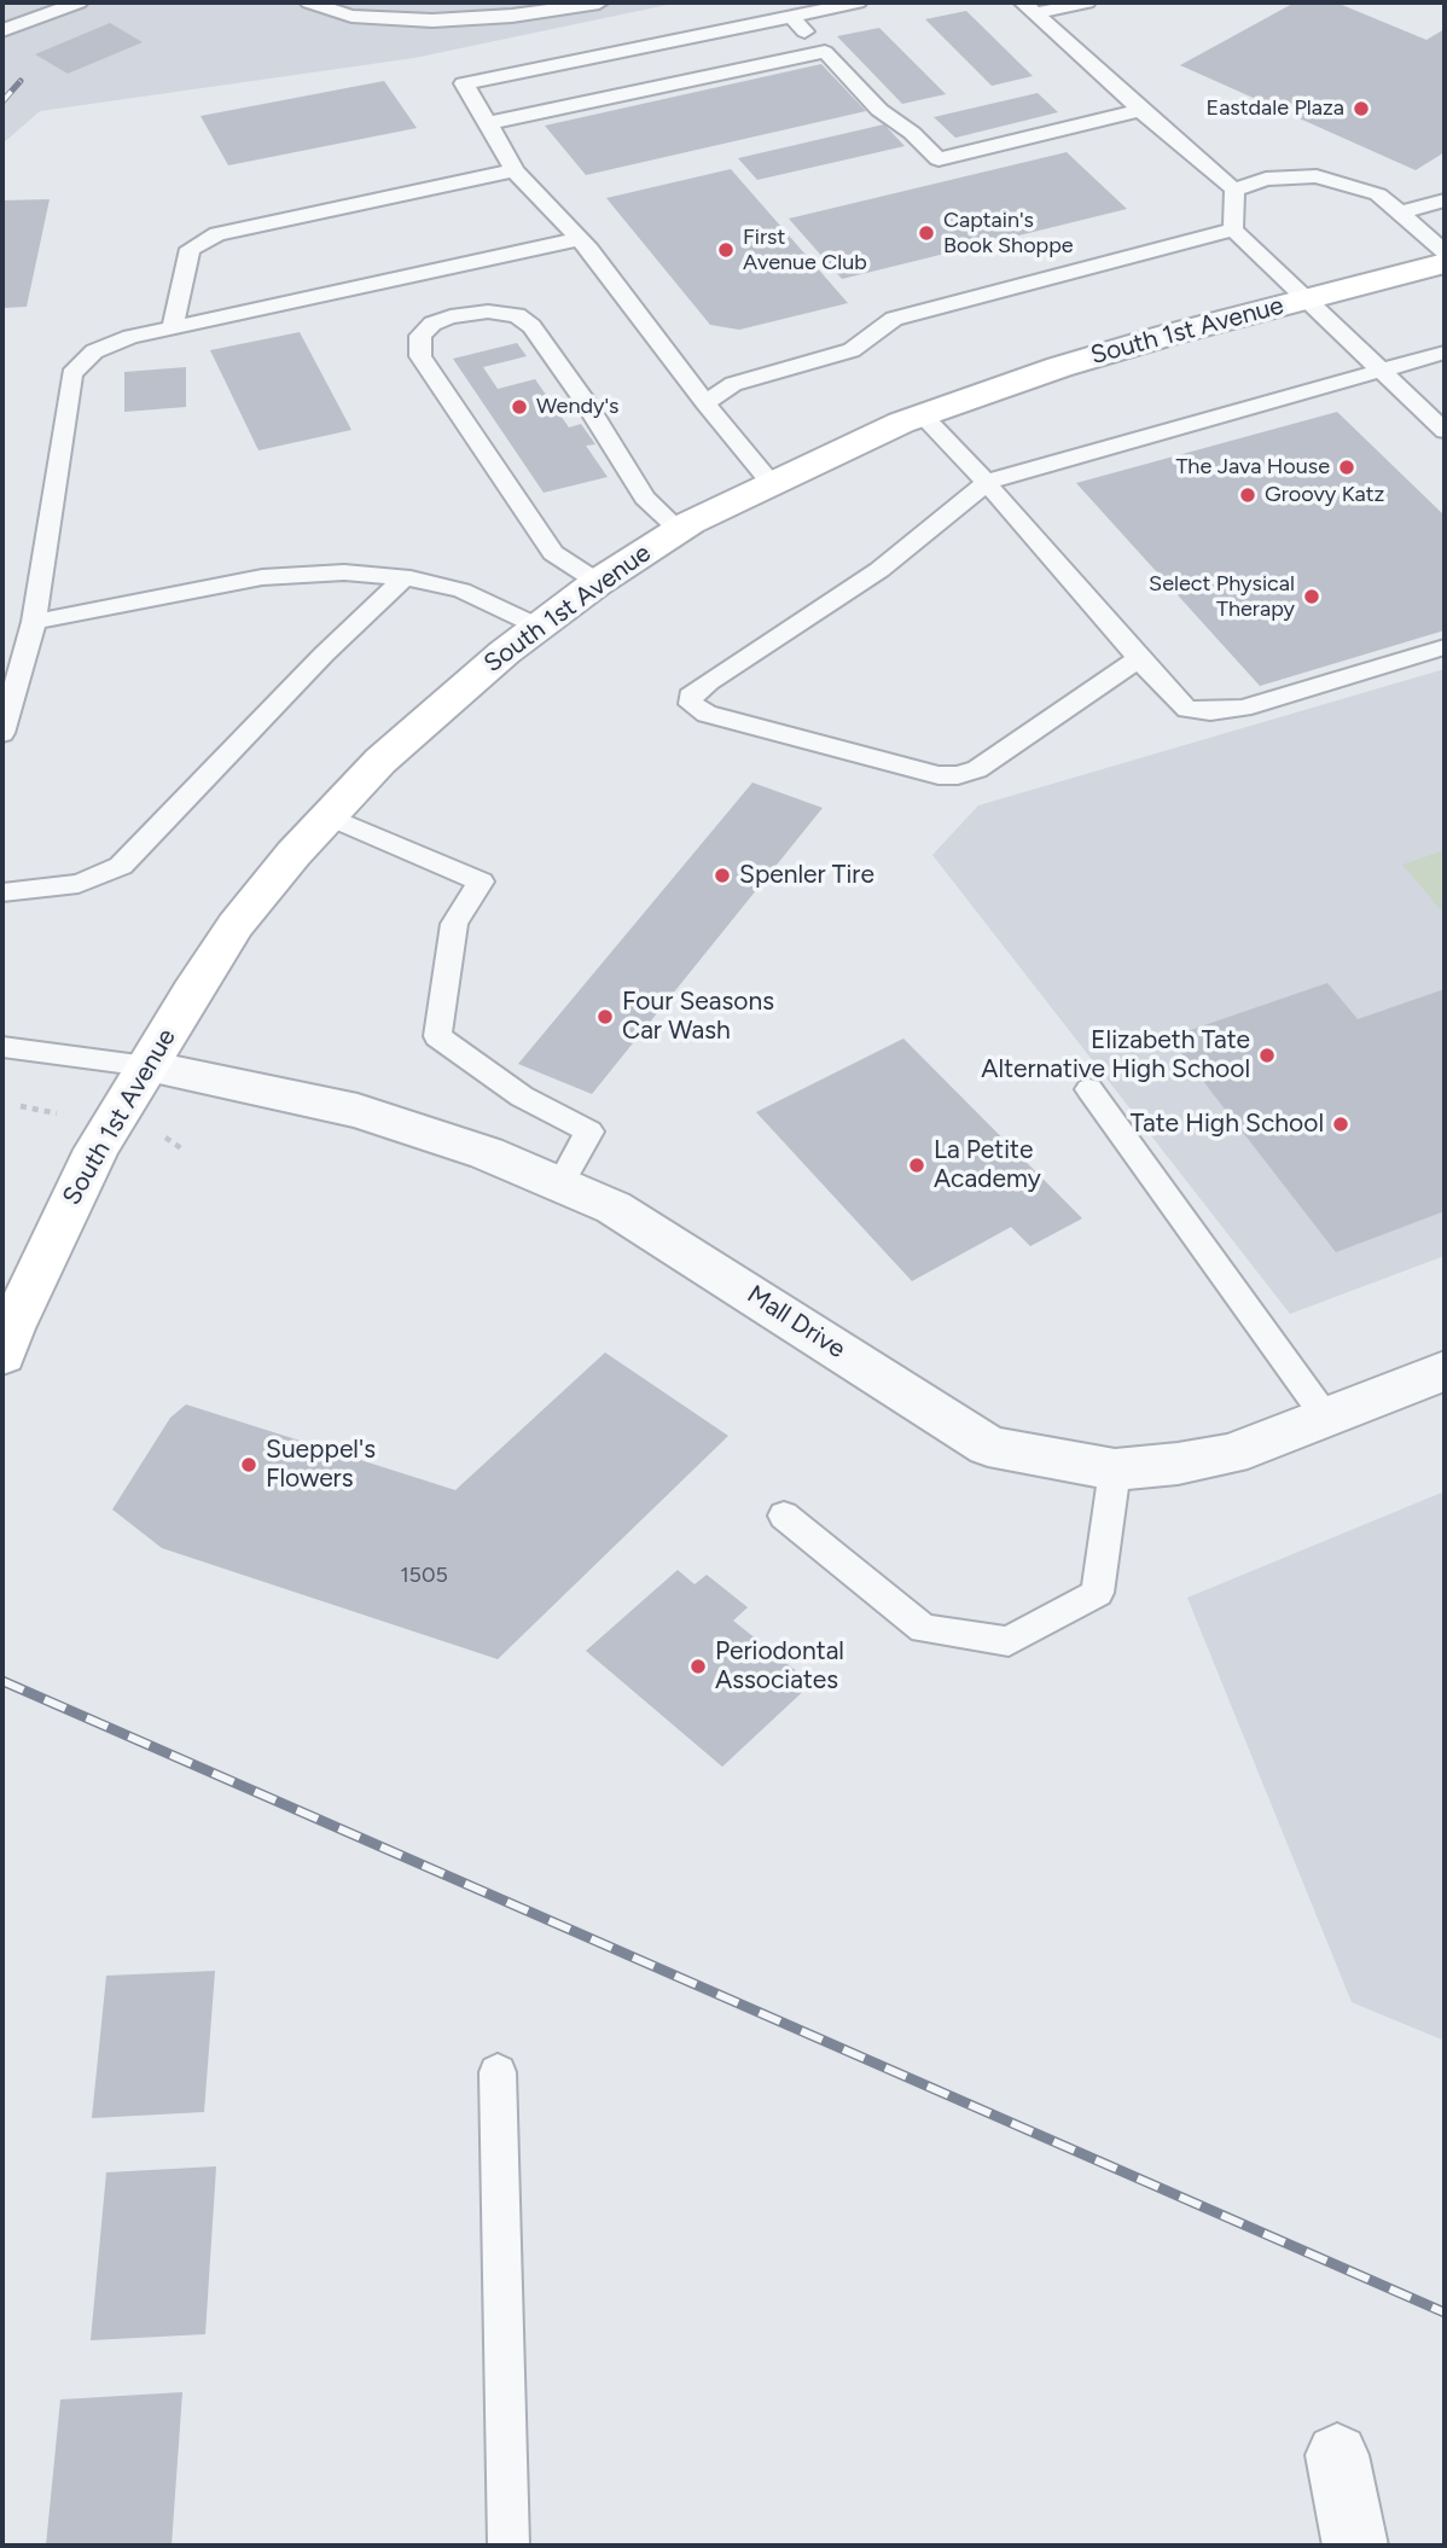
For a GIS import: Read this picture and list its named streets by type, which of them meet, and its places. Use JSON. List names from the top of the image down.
{
  "streets": {
    "main road": ["South 1st Avenue"],
    "street": ["Mall Drive"]
  },
  "crossings": [
    ["South 1st Avenue", "Mall Drive"]
  ],
  "places": [
    "Eastdale Plaza",
    "Captain's Book Shoppe",
    "First Avenue Club",
    "Wendy's",
    "The Java House",
    "Groovy Katz",
    "Select Physical Therapy",
    "Spenler Tire",
    "Four Seasons Car Wash",
    "Elizabeth Tate Alternative High School",
    "Tate High School",
    "La Petite Academy",
    "Sueppel's Flowers",
    "Periodontal Associates"
  ],
  "house_numbers": ["1505"]
}
